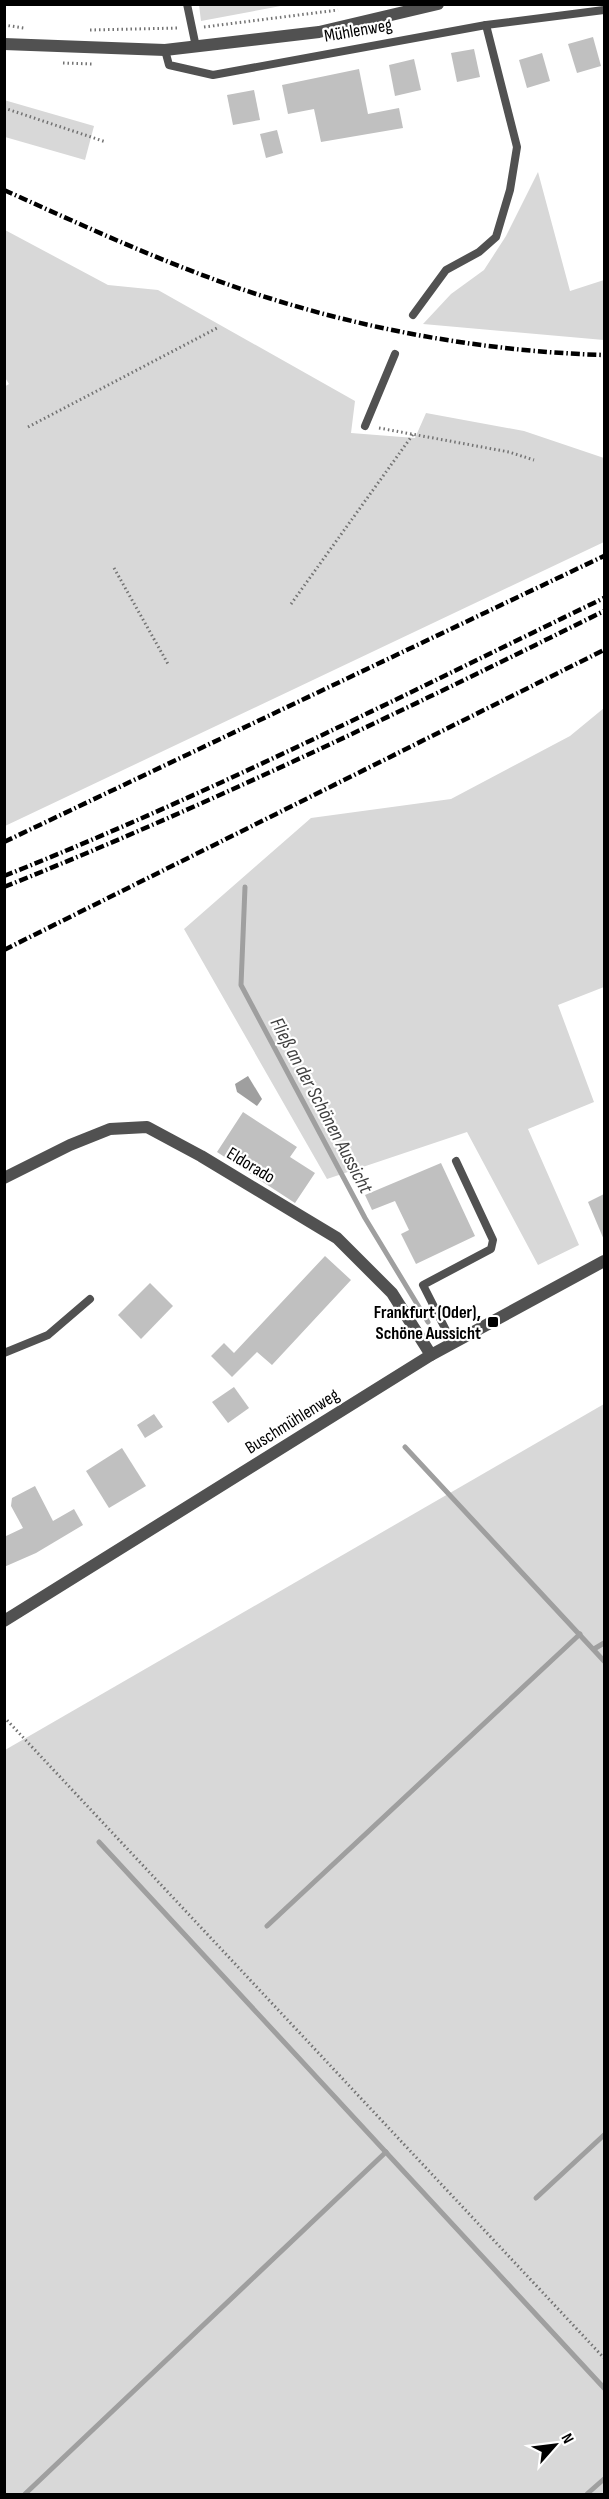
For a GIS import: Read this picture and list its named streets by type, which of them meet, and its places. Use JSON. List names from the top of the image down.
{
  "streets": {
    "street": ["Mühlenweg", "Eldorado", "Buschmühlenweg"]
  },
  "crossings": [
    ["Eldorado", "Buschmühlenweg"]
  ],
  "water": ["Fließ an der Schönen Aussicht"],
  "places": {
    "transit": ["Frankfurt (Oder), Schöne Aussicht"]
  },
  "north": "top right"
}
